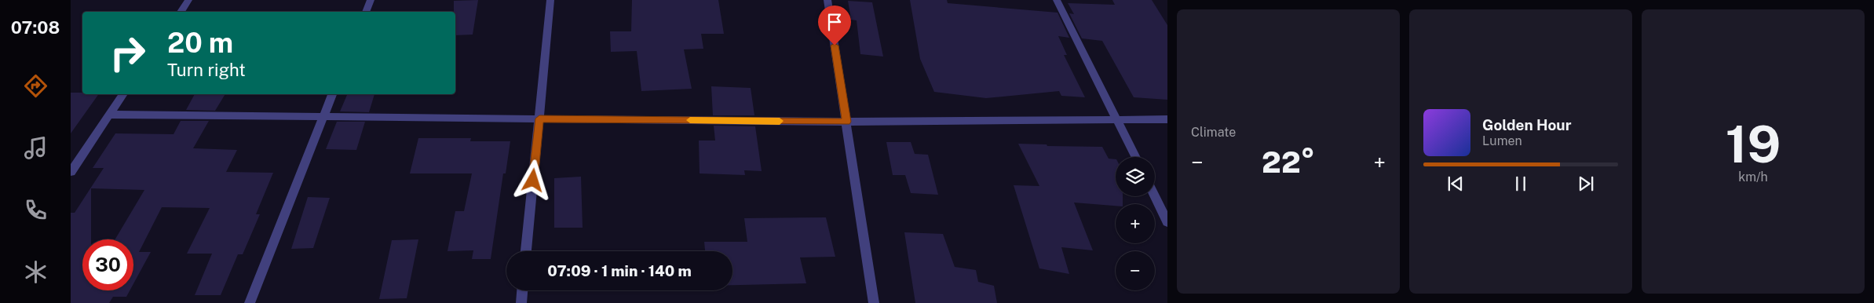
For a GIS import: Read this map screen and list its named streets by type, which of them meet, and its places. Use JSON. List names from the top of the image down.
{
  "page": {
    "tabs": "07:08",
    "tile": [
      "Climate",
      ["19", "km/h"]
    ],
    "turn": ["20 m", "Turn right"],
    "song": ["Golden Hour", "Lumen"],
    "heat": ["−", "22°", "+"],
    "map_buttons": ["+", "−"],
    "limit": "30",
    "trip": "07:09 · 1 min · 140 m"
  }
}
